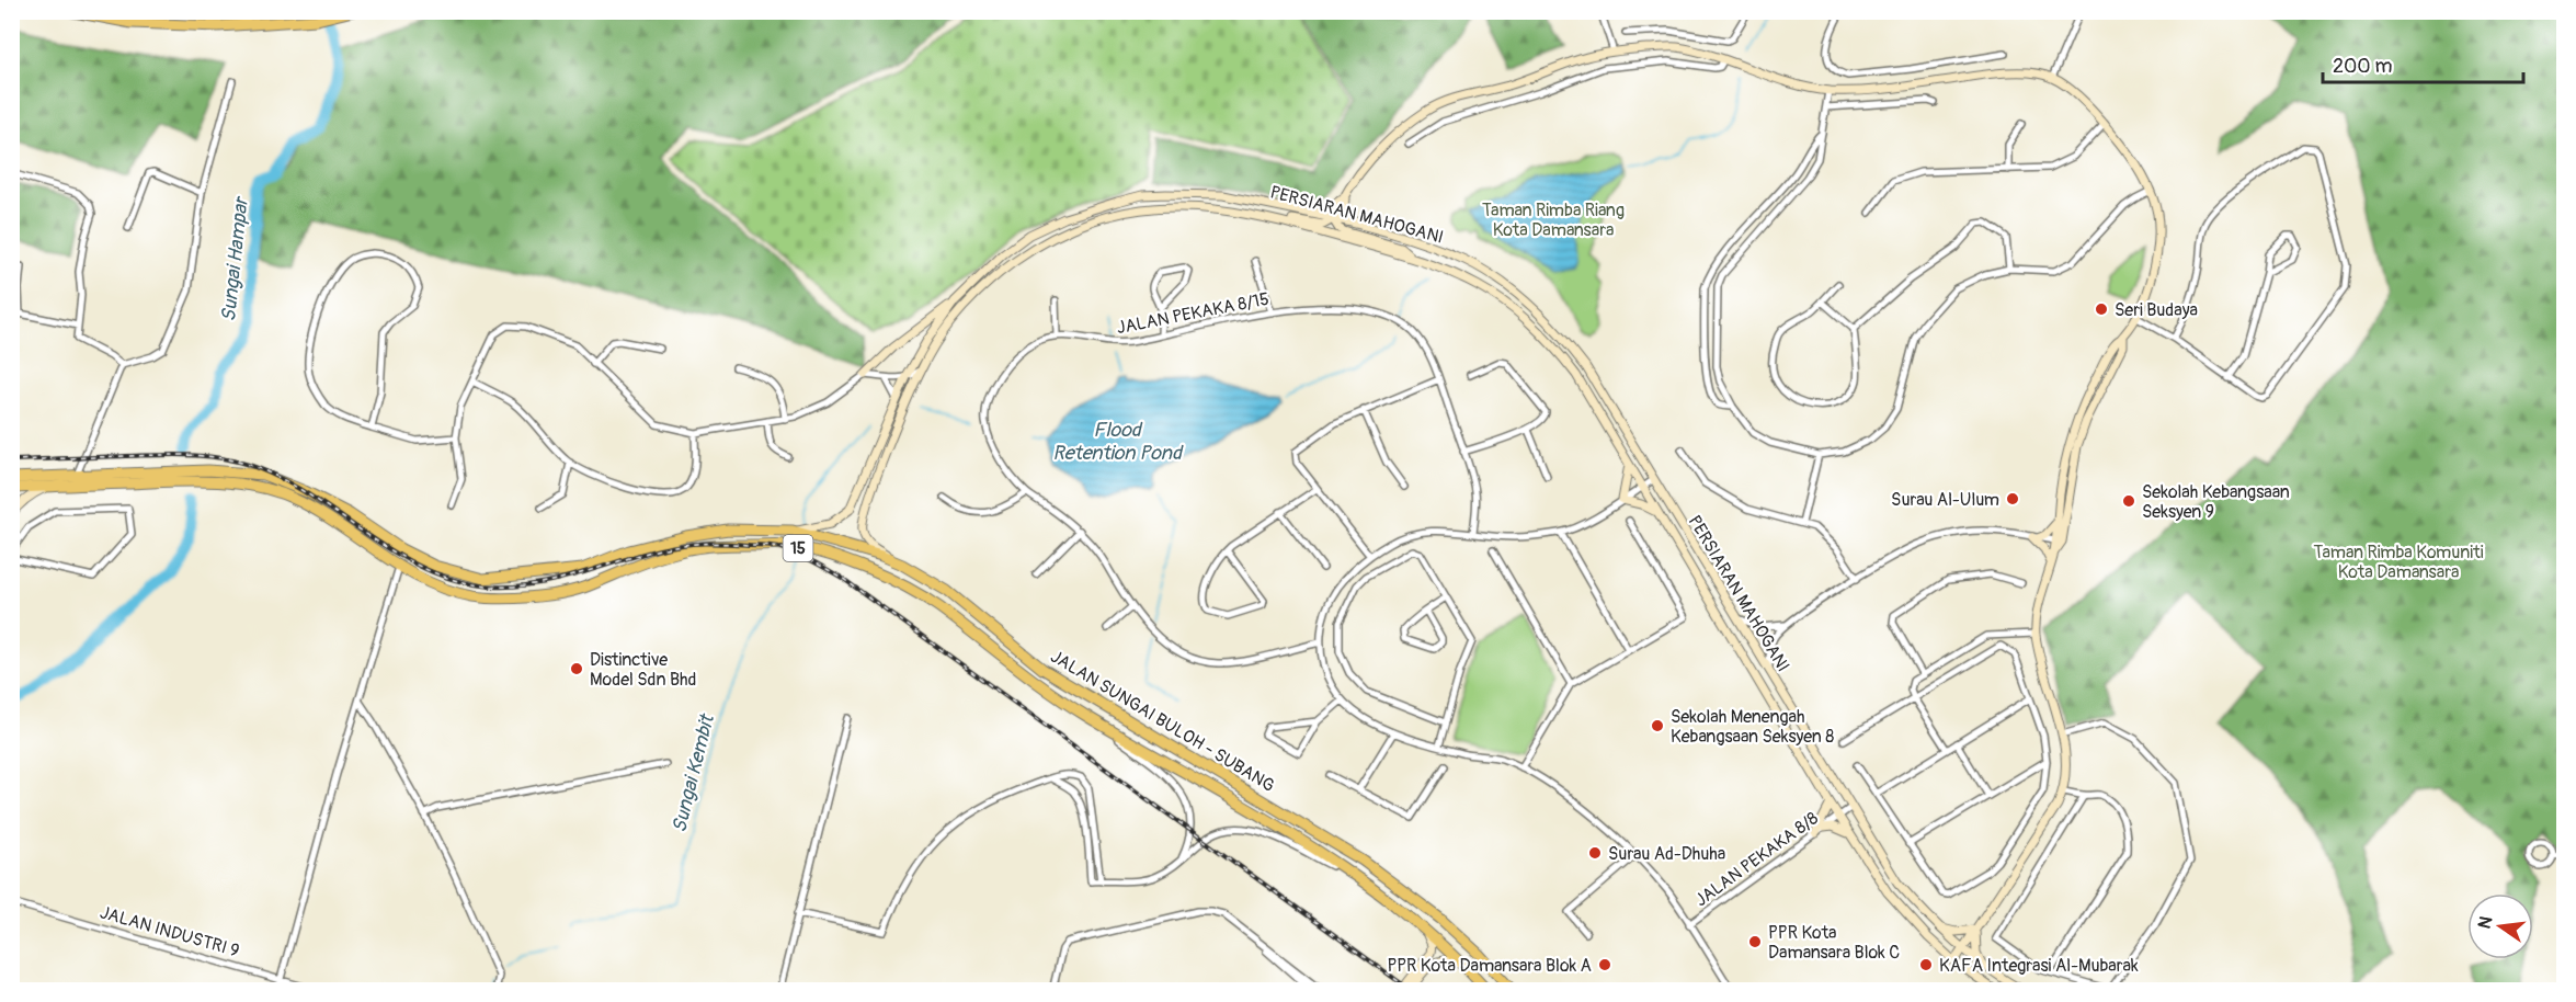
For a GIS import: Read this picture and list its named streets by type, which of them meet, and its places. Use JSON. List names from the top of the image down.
{
  "streets": {
    "highway": ["15", "JALAN SUNGAI BULOH - SUBANG"],
    "main road": ["PERSIARAN MAHOGANI"],
    "street": ["JALAN PEKAKA 8/15", "JALAN PEKAKA 8/8", "JALAN INDUSTRI 9"]
  },
  "crossings": [
    ["PERSIARAN MAHOGANI", "JALAN SUNGAI BULOH - SUBANG"],
    ["PERSIARAN MAHOGANI", "JALAN PEKAKA 8/8"]
  ],
  "water": ["Sungai Hampar", "Flood Retention Pond", "Sungai Kembit"],
  "parks": ["Taman Rimba Riang Kota Damansara", "Taman Rimba Komuniti Kota Damansara"],
  "places": [
    "Seri Budaya",
    "Surau Al-Ulum",
    "Sekolah Kebangsaan Seksyen 9",
    "Distinctive Model Sdn Bhd",
    "Sekolah Menengah Kebangsaan Seksyen 8",
    "Surau Ad-Dhuha",
    "PPR Kota Damansara Blok C",
    "PPR Kota Damansara Blok A",
    "KAFA Integrasi Al-Mubarak"
  ],
  "scale_bar": "200 m",
  "north": "left"
}
